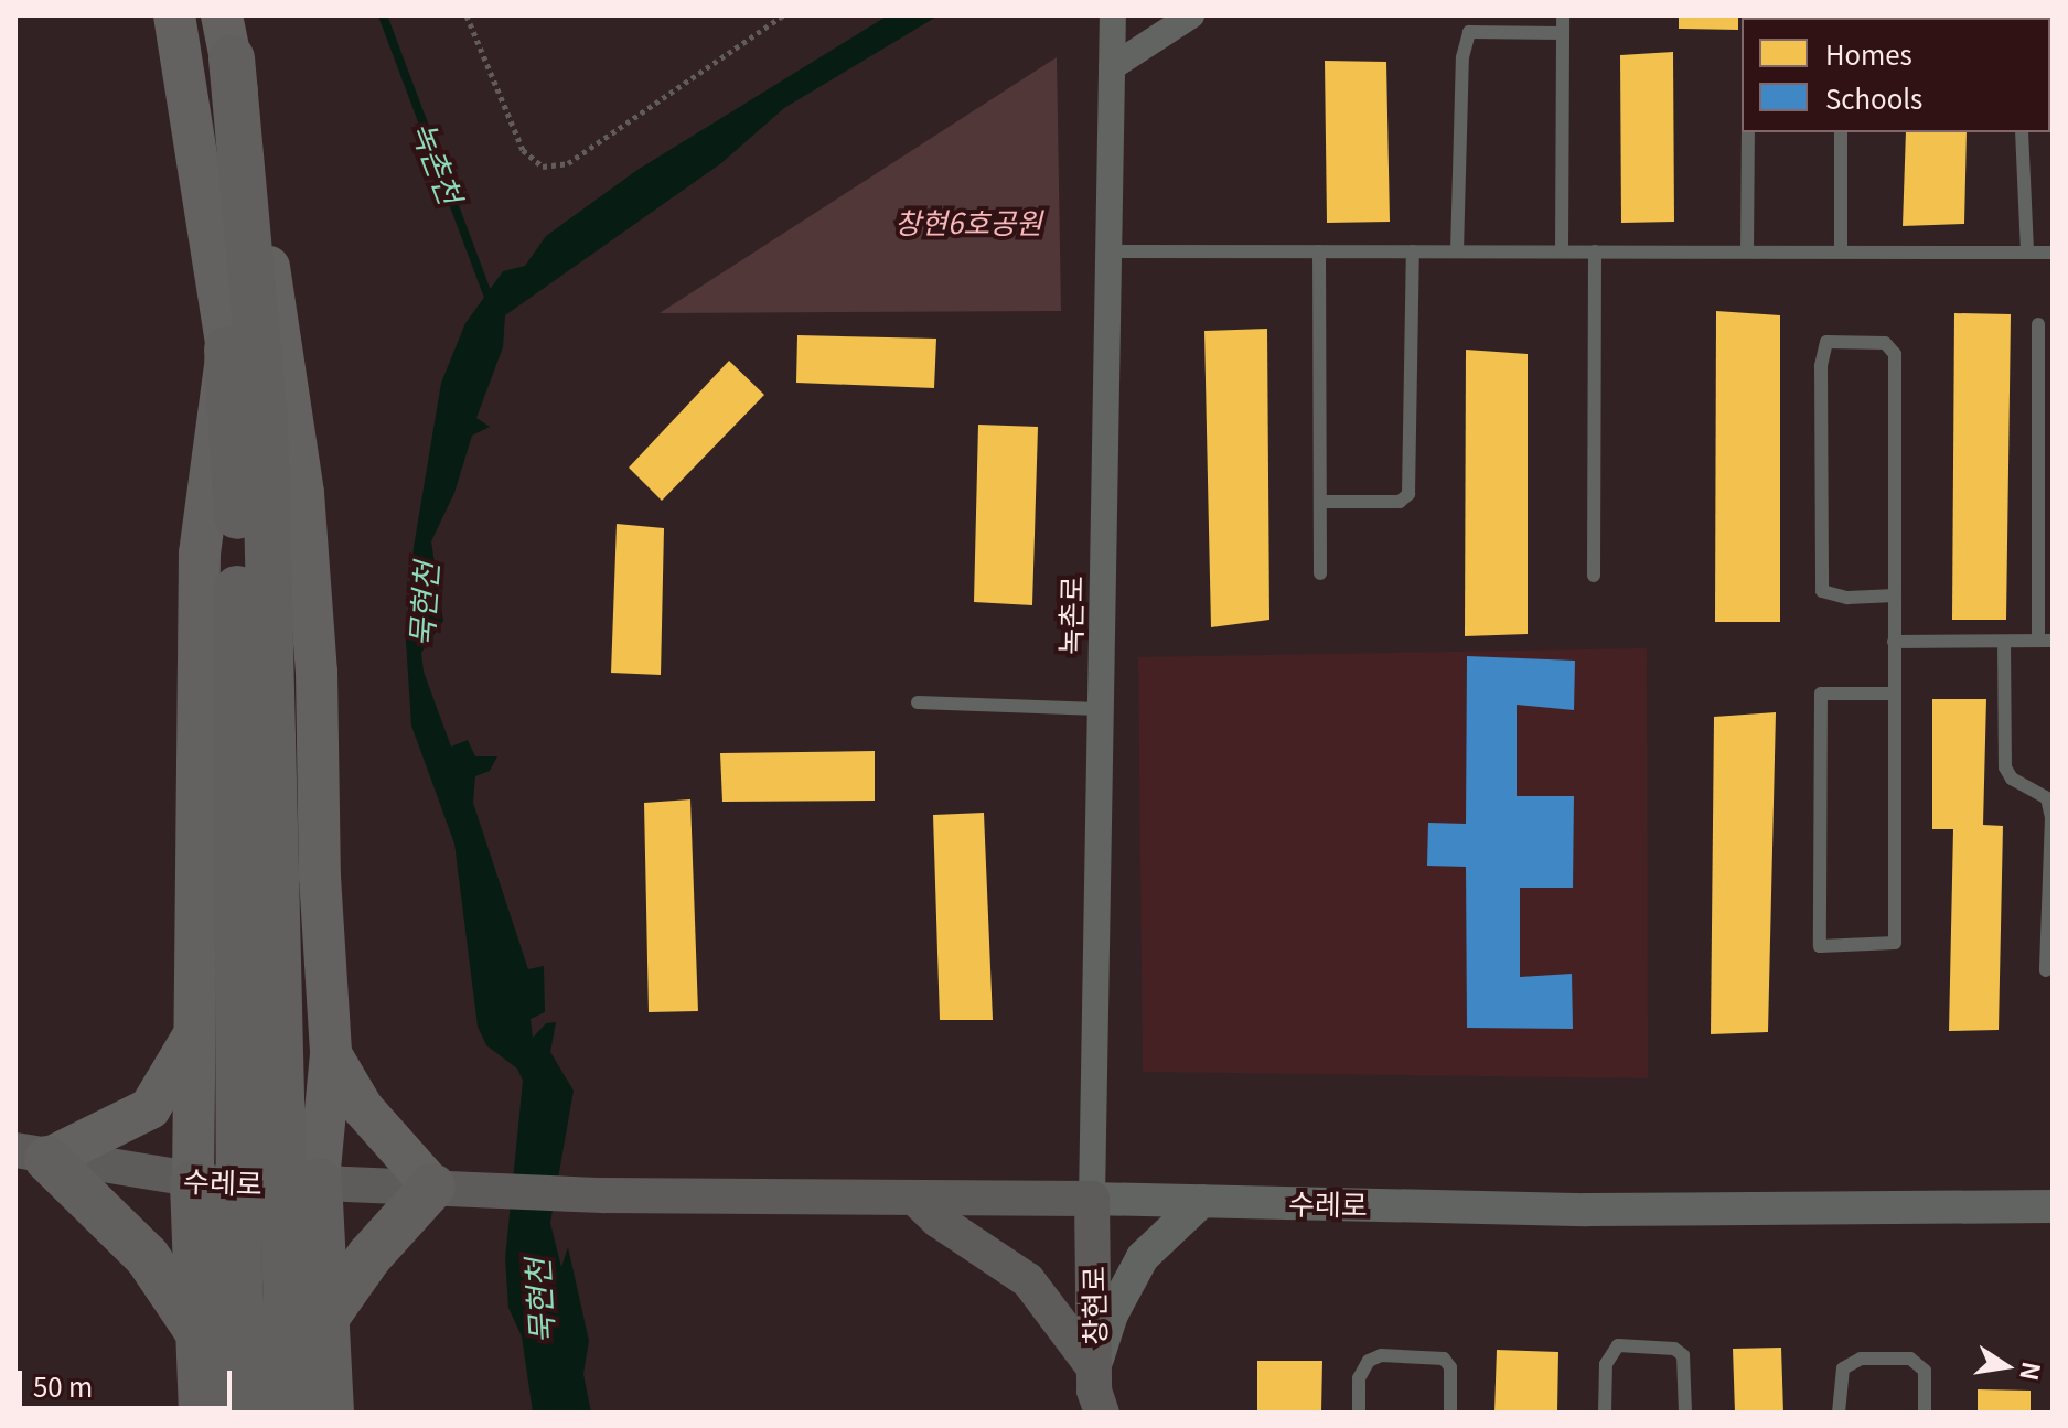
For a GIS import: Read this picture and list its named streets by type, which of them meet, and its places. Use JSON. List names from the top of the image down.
{
  "streets": {
    "main road": ["수레로", "창현로"],
    "street": ["녹촌로"]
  },
  "crossings": [
    ["녹촌로", "수레로"],
    ["녹촌로", "창현로"],
    ["수레로", "창현로"]
  ],
  "water": ["녹촌천", "묵현천"],
  "parks": ["창현6호공원"],
  "legend": ["Homes", "Schools"],
  "scale_bar": "50 m",
  "north": "right"
}
